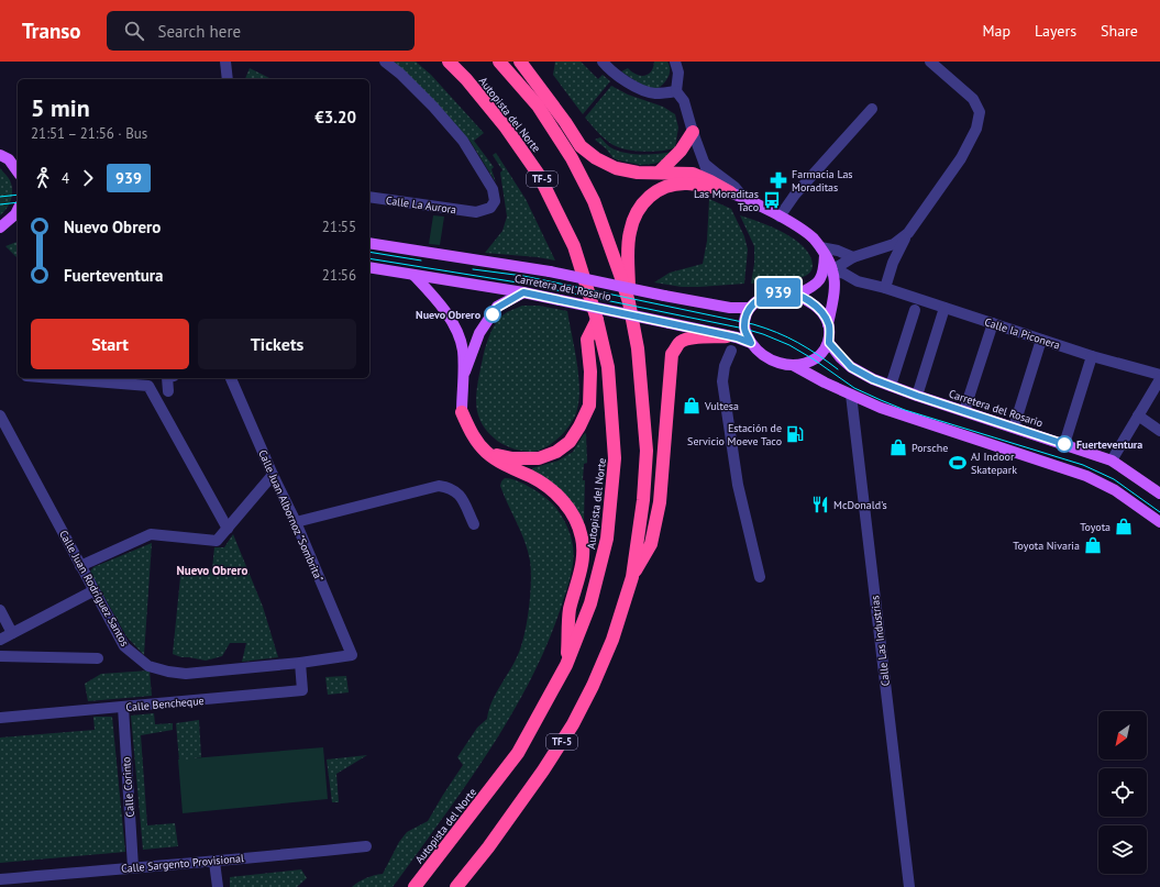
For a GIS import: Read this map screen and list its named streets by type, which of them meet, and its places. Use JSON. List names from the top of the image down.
{
  "streets": {
    "highway": ["Autopista del Norte", "TF-5"],
    "main road": ["Carretera del Rosario"],
    "street": [
      "Calle La Aurora",
      "Calle la Piconera",
      "Calle Juan Albornoz \"Sombrita\"",
      "Calle Juan Rodríguez Santos",
      "Calle Las Industrias",
      "Calle Bencheque",
      "Calle Corinto",
      "Calle Sargento Provisional"
    ]
  },
  "crossings": [
    ["Calle Juan Albornoz \"Sombrita\"", "Calle Juan Rodríguez Santos"],
    ["Calle Juan Rodríguez Santos", "Calle Bencheque"],
    ["Calle Bencheque", "Calle Corinto"],
    ["Calle Corinto", "Calle Sargento Provisional"]
  ],
  "districts": ["Nuevo Obrero"],
  "places": {
    "pharmacy": ["Farmacia Las Moraditas"],
    "bus stop": ["Las Moraditas Taco"],
    "other": ["Nuevo Obrero", "Fuerteventura"],
    "shop": [
      "Vultesa",
      "Porsche",
      "Toyota",
      "Toyota Nivaria"
    ],
    "fuel station": ["Estación de Servicio Moeve Taco"],
    "sports": ["AJ Indoor Skatepark"],
    "restaurant": ["McDonald's"]
  },
  "lines": ["bus line 939"],
  "north": "bottom left",
  "page": {
    "header": "Transo",
    "search": "Search here",
    "nav": ["Map", "Layers", "Share"],
    "on_map": "939",
    "heading": ["5 min", "21:51 – 21:56 · Bus", "€3.20"],
    "legs": ["4", "939"],
    "list": [
      {
        "name": "Nuevo Obrero",
        "value": "21:55"
      },
      {
        "name": "Fuerteventura",
        "value": "21:56"
      }
    ],
    "buttons": ["Start", "Tickets"]
  }
}
